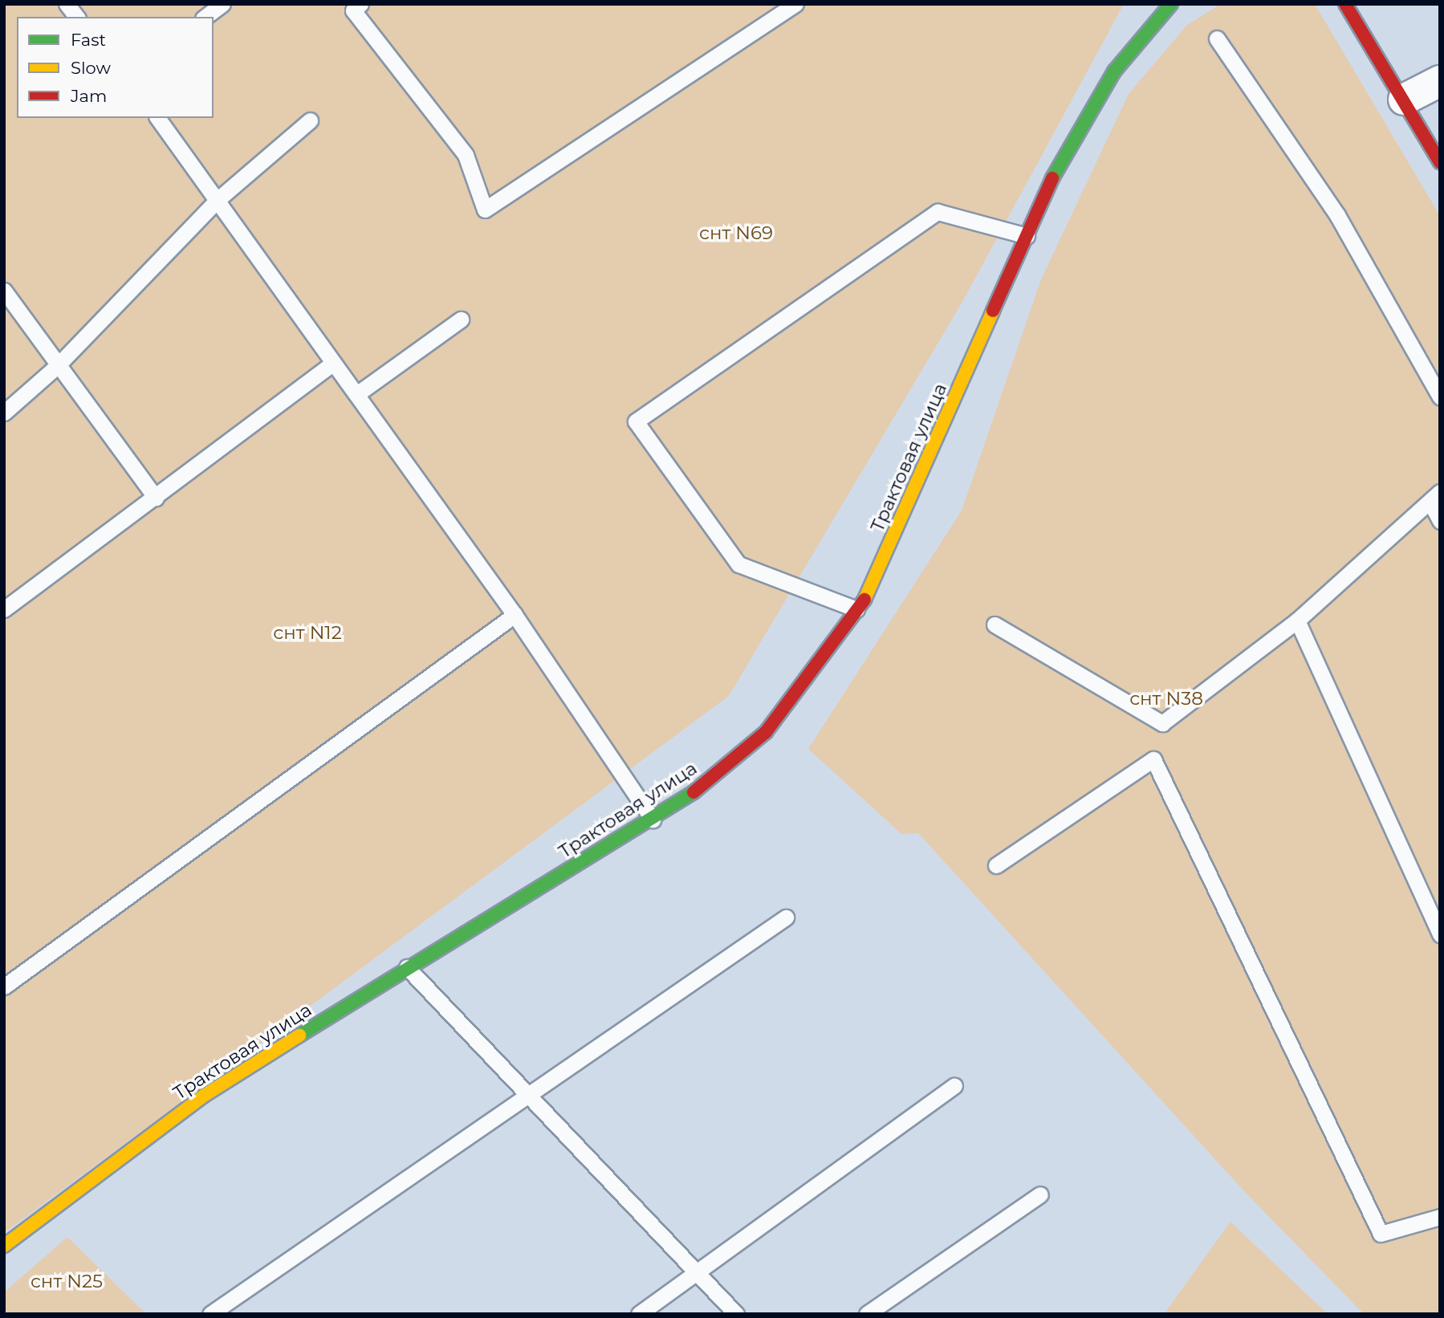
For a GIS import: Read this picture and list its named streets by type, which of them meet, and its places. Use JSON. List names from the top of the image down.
{
  "streets": {
    "street": ["Трактовая улица"]
  },
  "parks": [
    "снт N69",
    "снт N12",
    "снт N38",
    "снт N25"
  ],
  "legend": ["Fast", "Slow", "Jam"]
}
